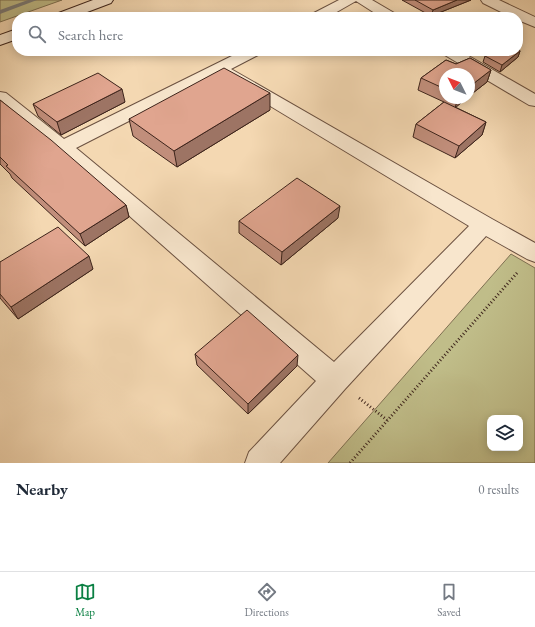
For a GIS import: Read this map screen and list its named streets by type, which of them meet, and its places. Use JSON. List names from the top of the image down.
{
  "north": "top left",
  "page": {
    "search": "Search here",
    "heading": ["Nearby", "0 results"],
    "nav": ["Map", "Directions", "Saved"]
  }
}
